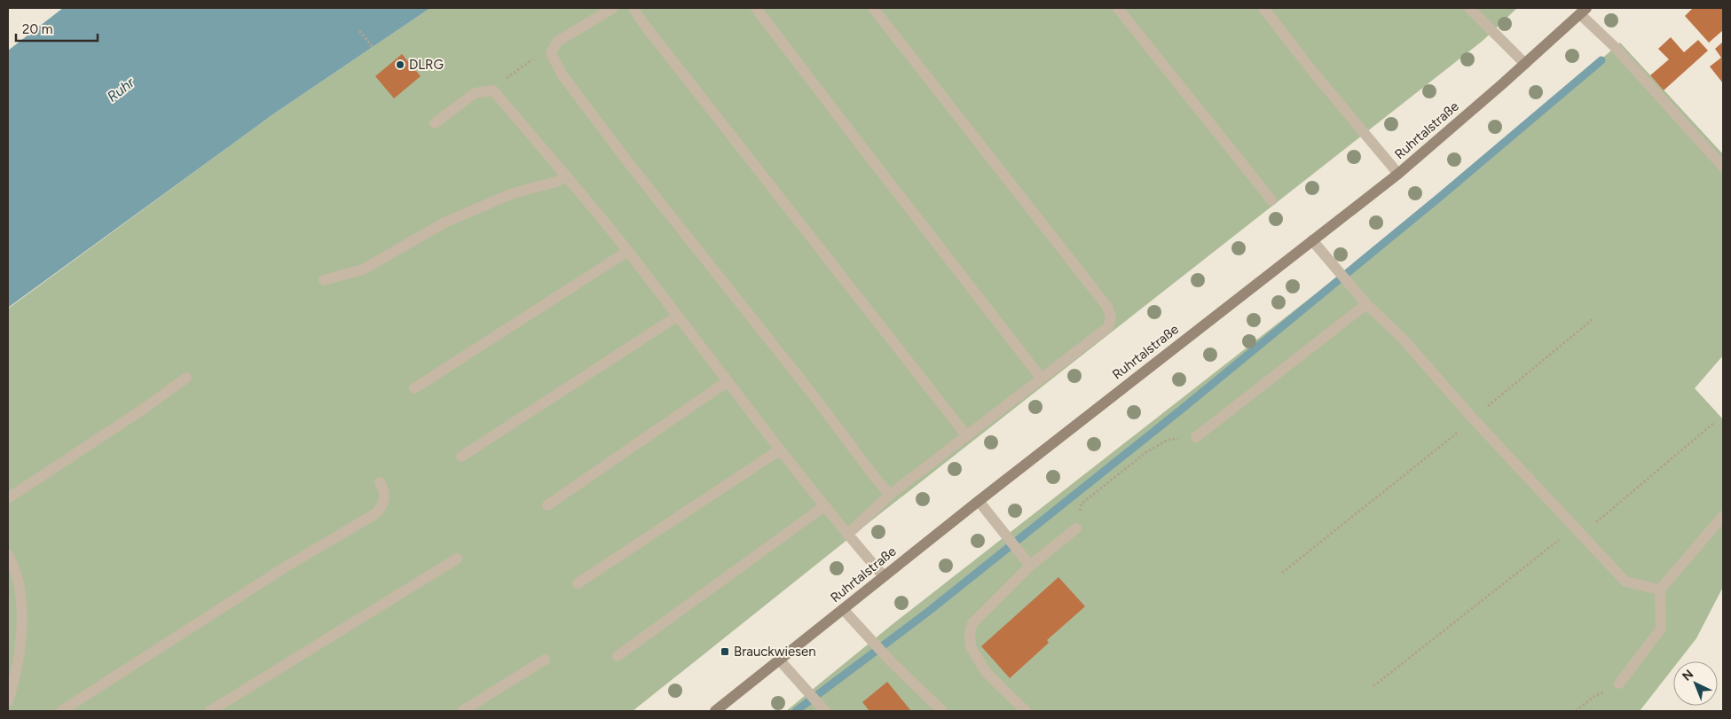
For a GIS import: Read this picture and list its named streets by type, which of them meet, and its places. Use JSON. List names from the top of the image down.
{
  "streets": {
    "main road": ["Ruhrtalstraße"]
  },
  "water": ["Ruhr"],
  "places": {
    "other": ["DLRG"],
    "transit": ["Brauckwiesen"]
  },
  "scale_bar": "20 m",
  "north": "top left"
}
